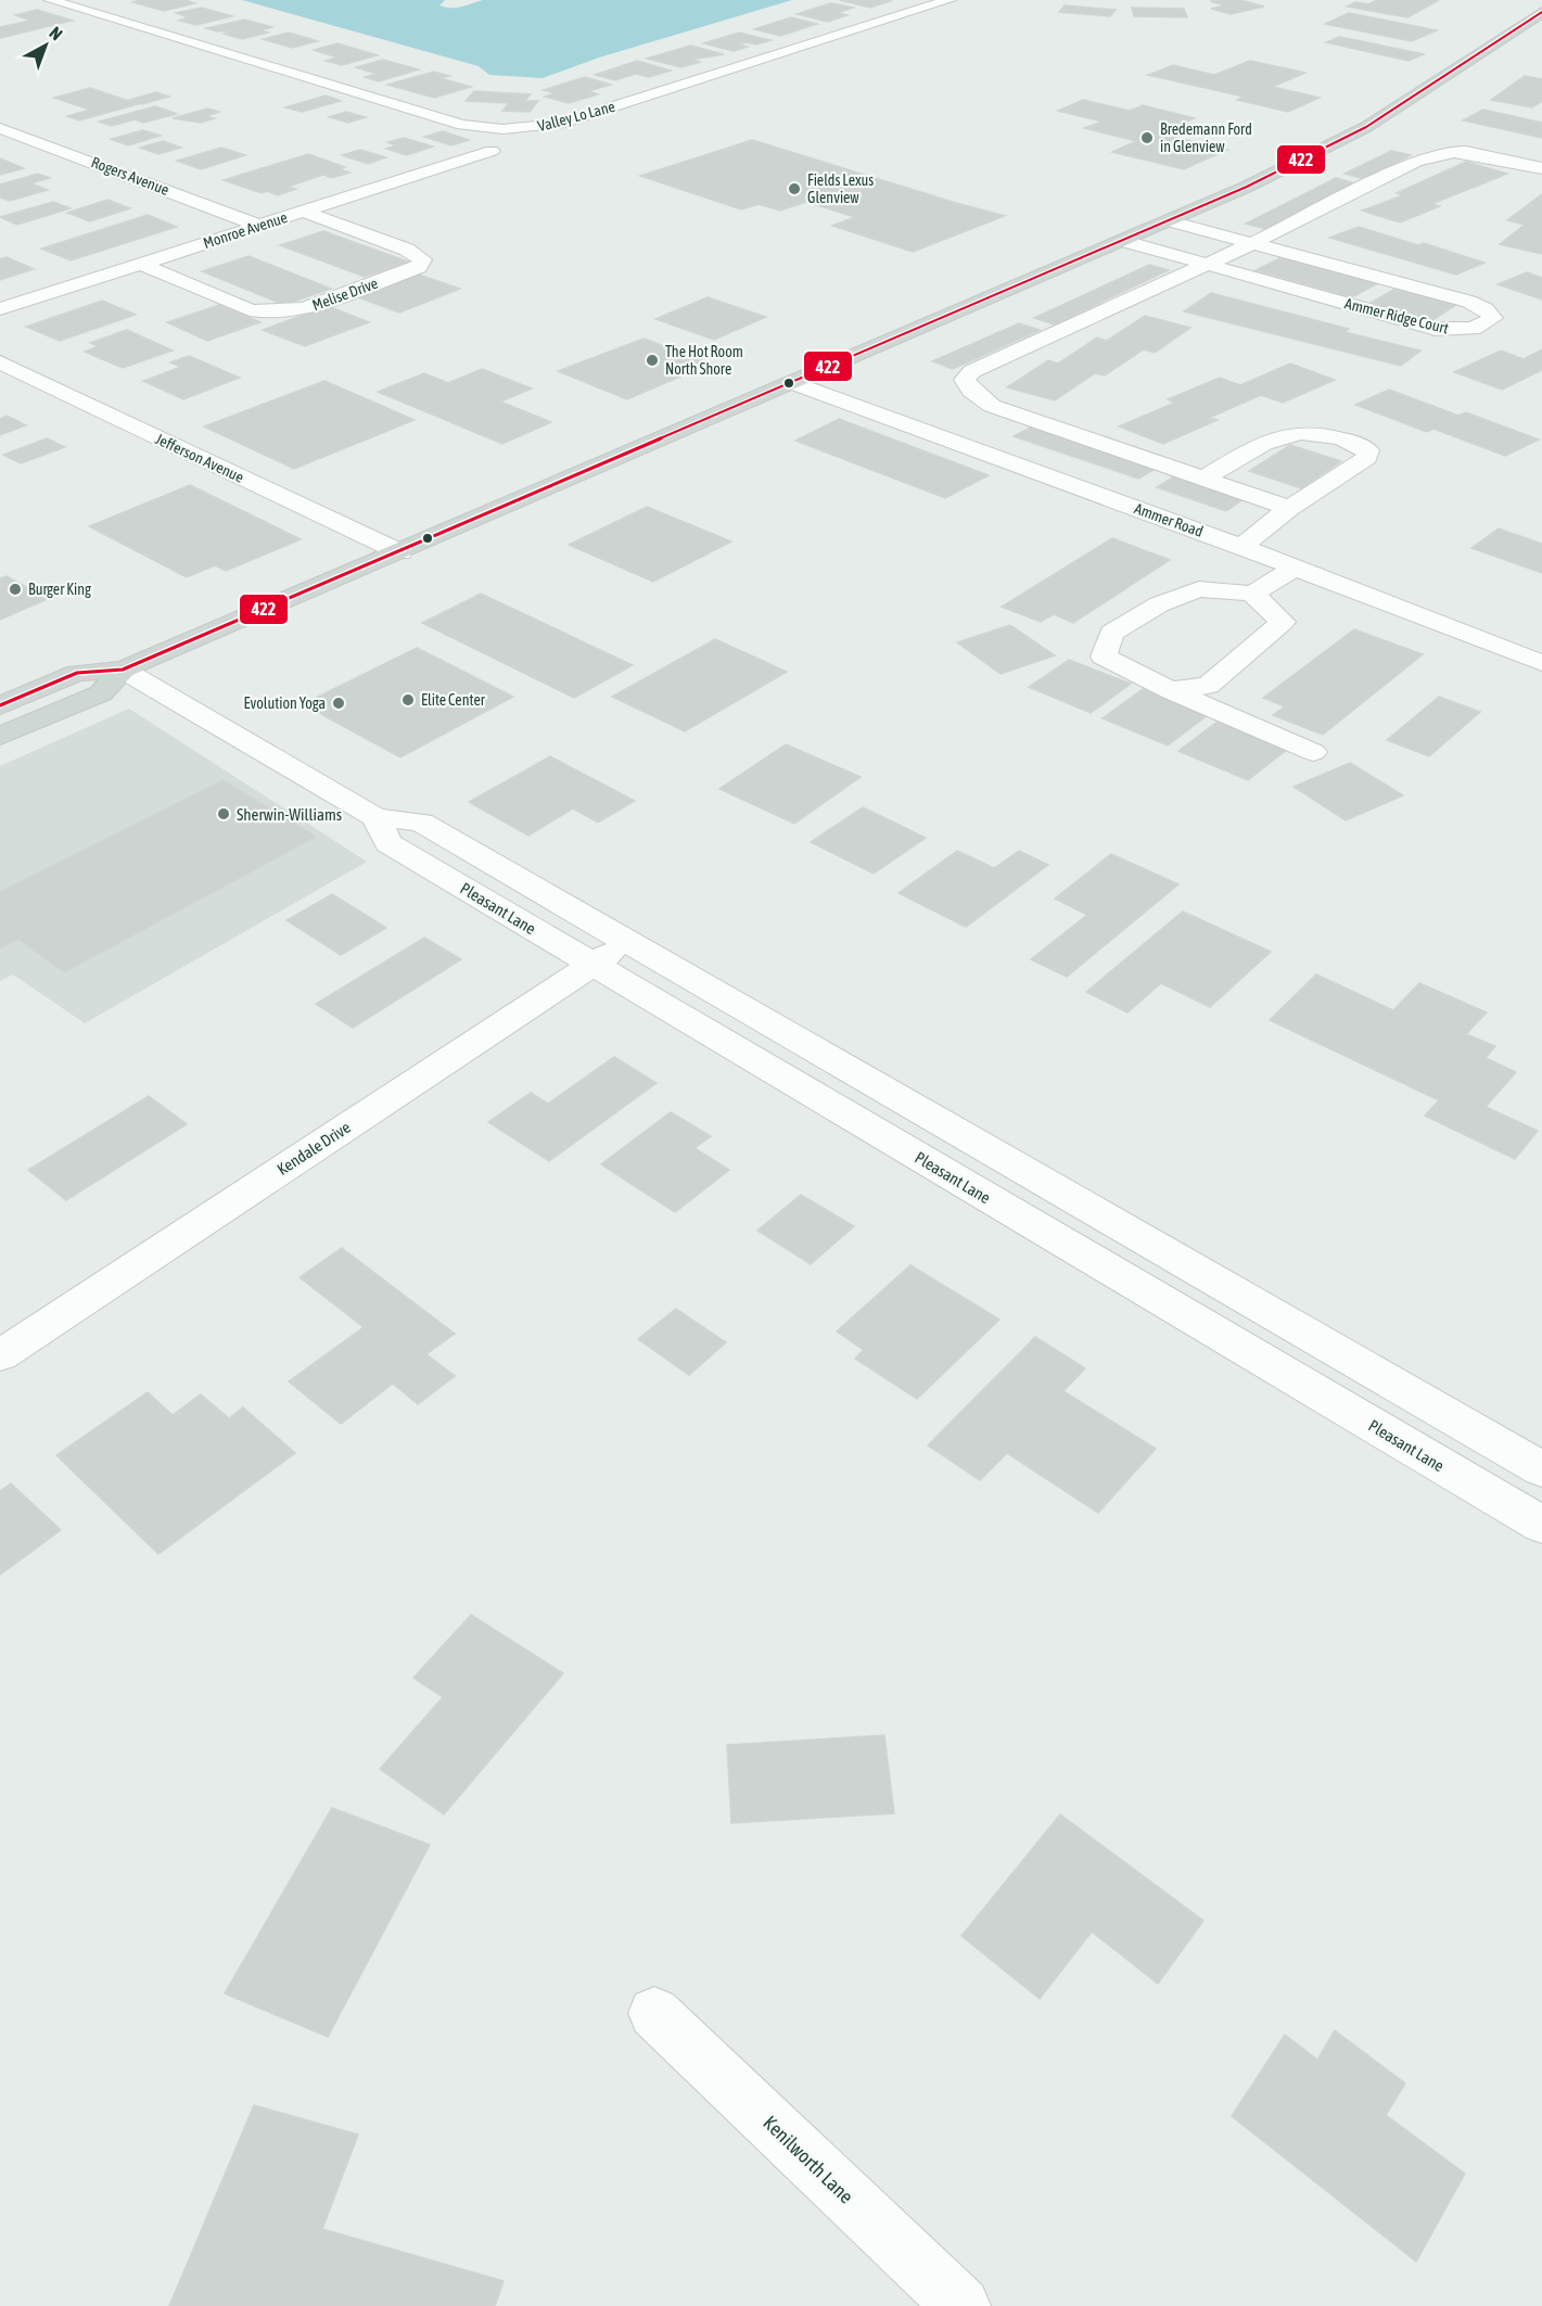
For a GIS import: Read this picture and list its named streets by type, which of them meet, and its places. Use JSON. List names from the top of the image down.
{
  "streets": {
    "street": [
      "Valley Lo Lane",
      "Rogers Avenue",
      "Monroe Avenue",
      "Melise Drive",
      "Ammer Ridge Court",
      "Jefferson Avenue",
      "Ammer Road",
      "Pleasant Lane",
      "Kendale Drive",
      "Kenilworth Lane"
    ]
  },
  "crossings": [
    ["Rogers Avenue", "Monroe Avenue"],
    ["Monroe Avenue", "Melise Drive"],
    ["Pleasant Lane", "Kendale Drive"]
  ],
  "places": [
    "Bredemann Ford in Glenview",
    "Fields Lexus Glenview",
    "The Hot Room North Shore",
    "Burger King",
    "Elite Center",
    "Evolution Yoga",
    "Sherwin-Williams"
  ],
  "lines": ["transit line 422"],
  "north": "top right"
}
